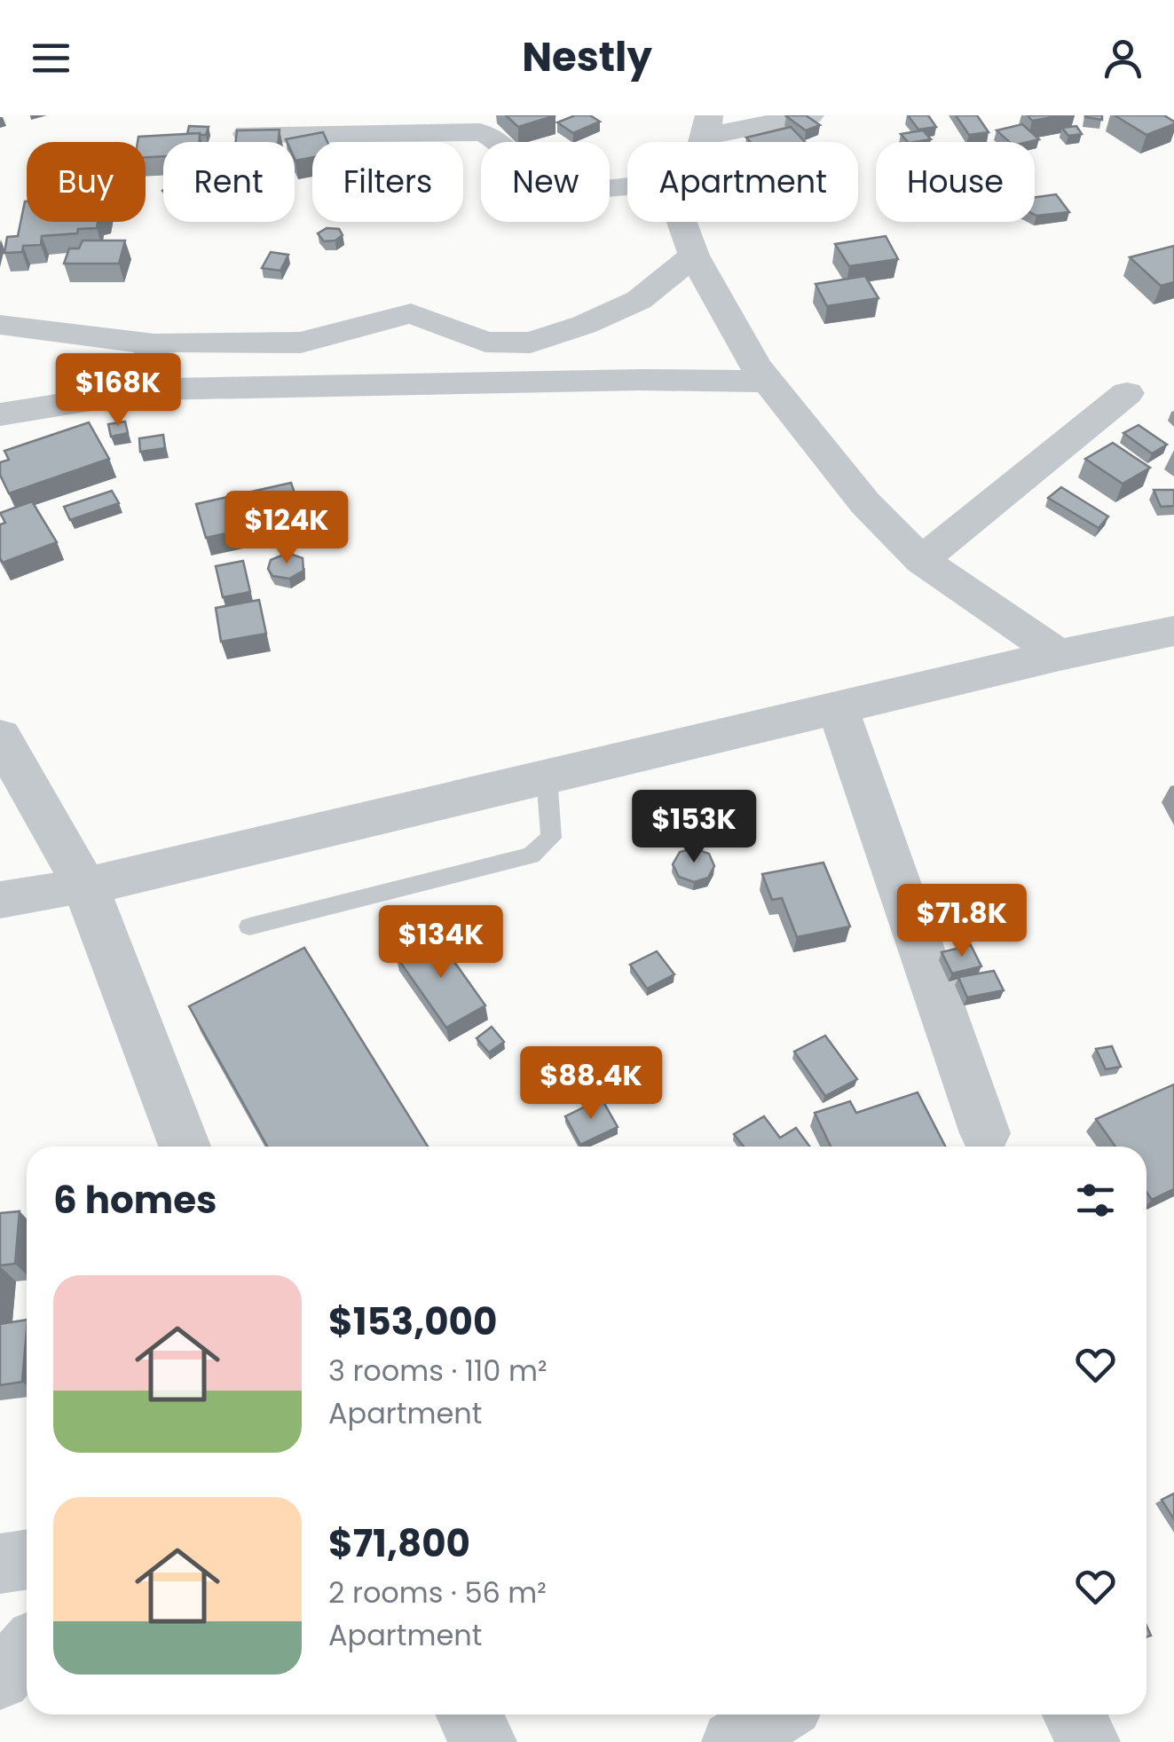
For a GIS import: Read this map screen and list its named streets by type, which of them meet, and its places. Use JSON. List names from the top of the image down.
{
  "page": {
    "header": "Nestly",
    "chip": [
      "Buy",
      "Rent",
      "Filters",
      "New",
      "Apartment",
      "House"
    ],
    "price": [
      "$168K",
      "$124K",
      "$153K",
      "$71.8K",
      "$134K",
      "$88.4K"
    ],
    "heading": "6 homes",
    "list": [
      {
        "name": "$153,000",
        "note": "3 rooms · 110 m² · Apartment"
      },
      {
        "name": "$71,800",
        "note": "2 rooms · 56 m² · Apartment"
      }
    ]
  }
}
